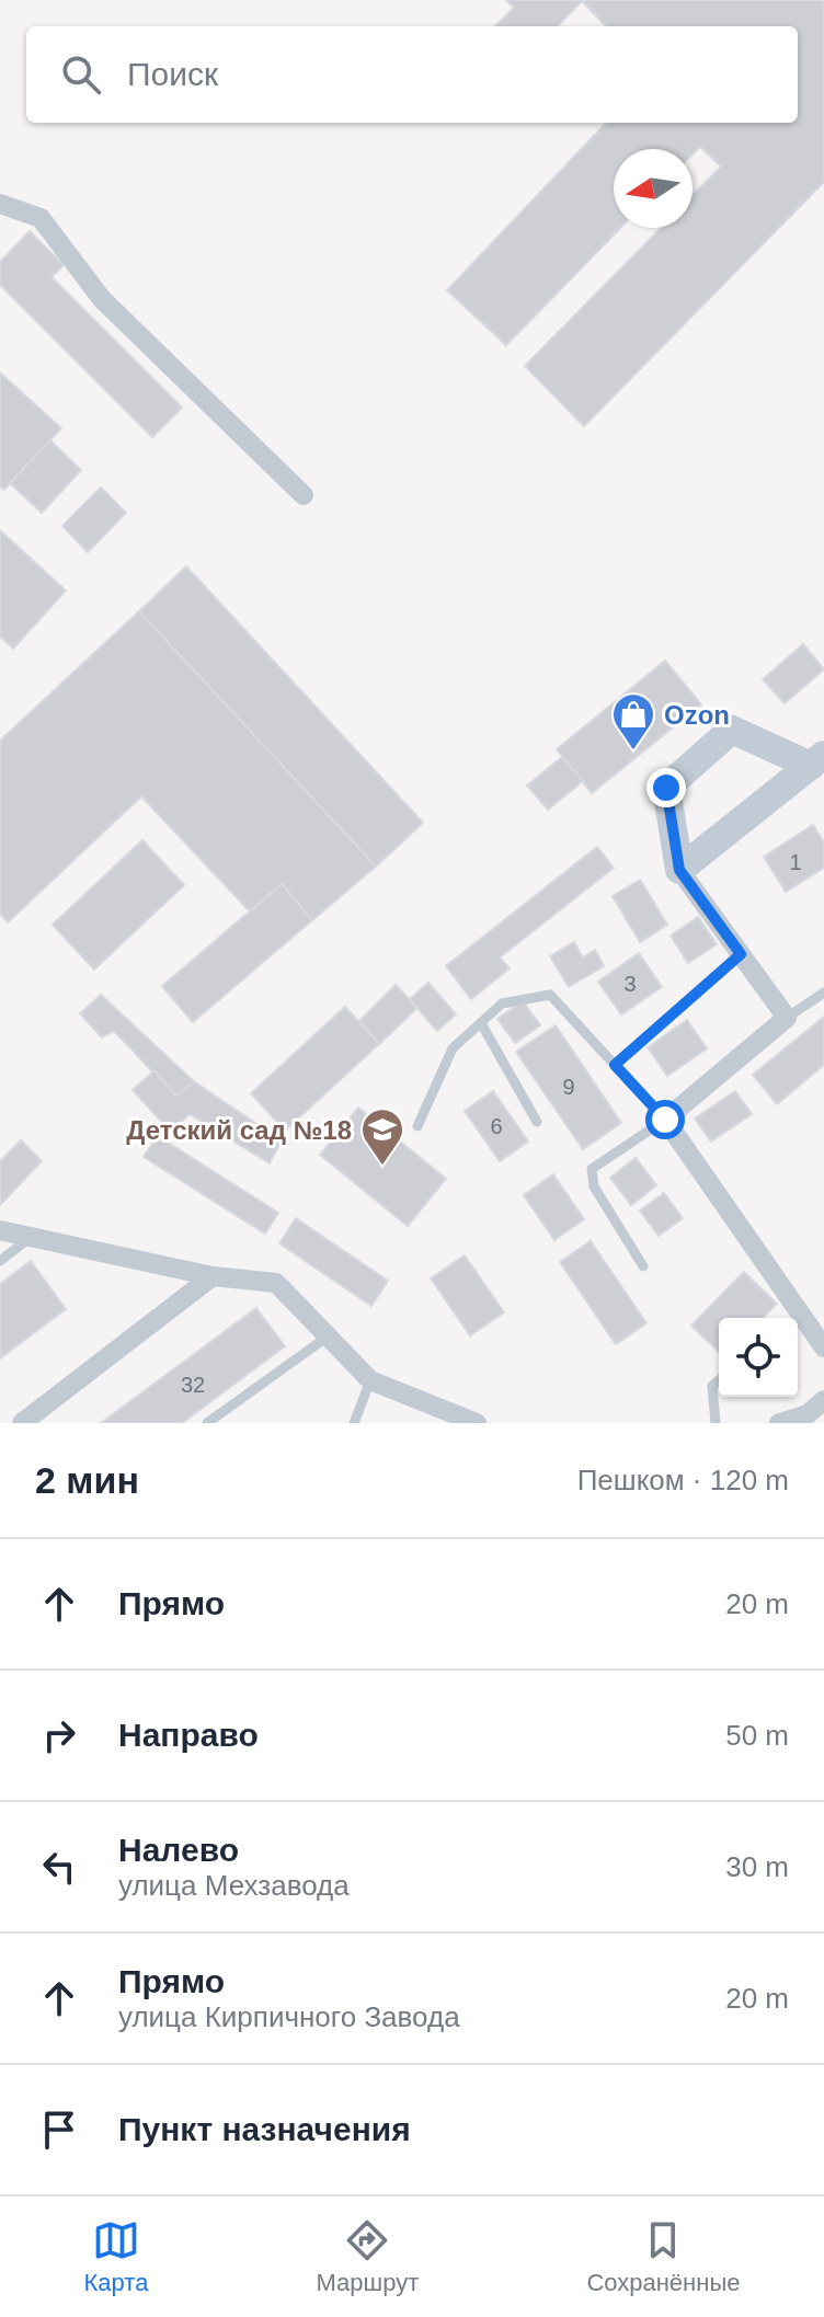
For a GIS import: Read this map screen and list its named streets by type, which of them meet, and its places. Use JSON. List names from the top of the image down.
{
  "places": {
    "shop": ["Ozon"],
    "school or university": ["Детский сад №18"]
  },
  "house_numbers": [
    "1",
    "3",
    "9",
    "6",
    "32"
  ],
  "north": "left",
  "page": {
    "search": "Поиск",
    "heading": ["2 мин", "Пешком · 120 m"],
    "list": [
      ["Прямо", "20 m"],
      ["Направо", "50 m"],
      ["Налево", "улица Мехзавода", "30 m"],
      ["Прямо", "улица Кирпичного Завода", "20 m"],
      "Пункт назначения"
    ],
    "nav": ["Карта", "Маршрут", "Сохранённые"]
  }
}
